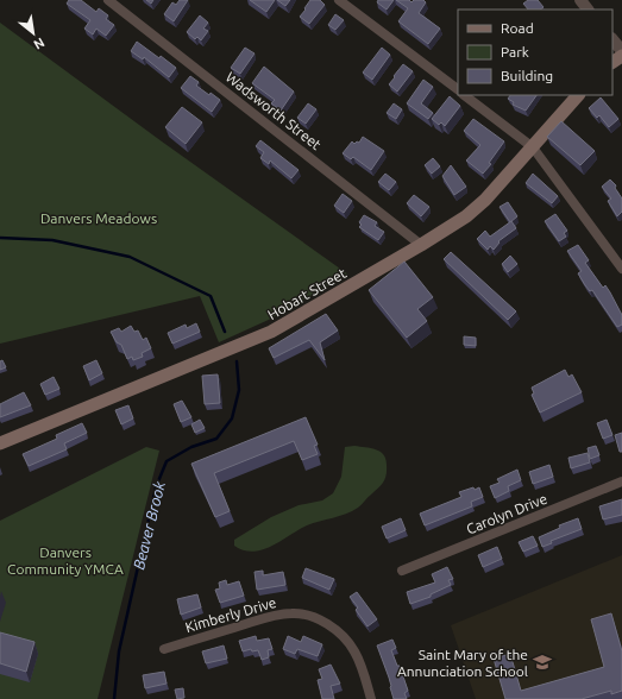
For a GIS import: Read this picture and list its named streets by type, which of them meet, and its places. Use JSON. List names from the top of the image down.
{
  "streets": {
    "main road": ["Hobart Street"],
    "street": ["Wadsworth Street", "Carolyn Drive", "Kimberly Drive"]
  },
  "crossings": [
    ["Wadsworth Street", "Hobart Street"]
  ],
  "water": ["Beaver Brook"],
  "parks": ["Danvers Meadows", "Danvers Community YMCA"],
  "places": {
    "school or university": ["Saint Mary of the Annunciation School"]
  },
  "legend": ["Road", "Park", "Building"],
  "north": "bottom right"
}
